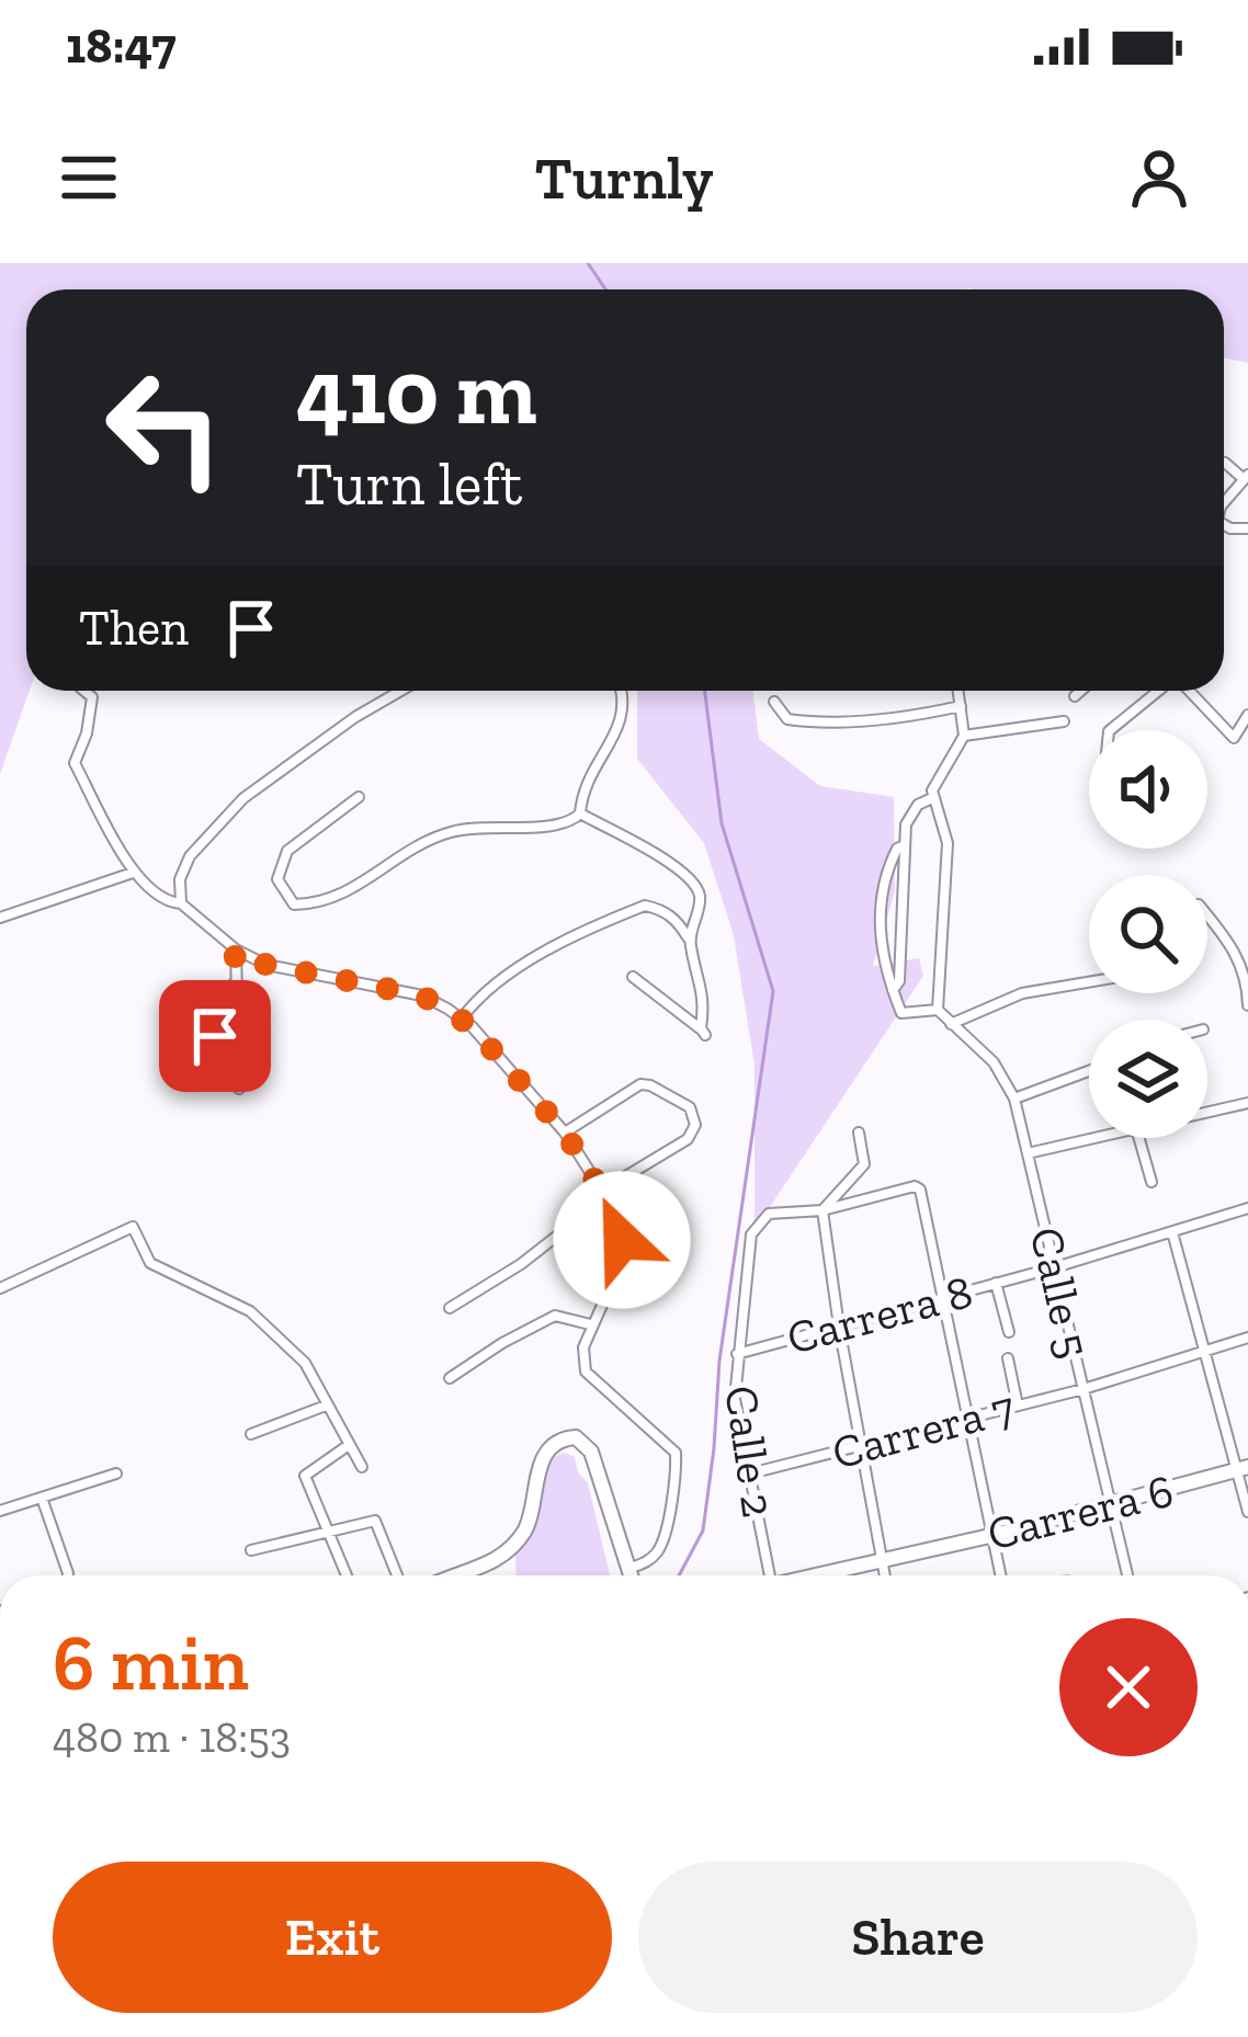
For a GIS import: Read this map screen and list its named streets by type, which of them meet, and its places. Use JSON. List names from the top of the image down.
{
  "streets": {
    "main road": ["Carrera 6"],
    "street": [
      "Calle 5",
      "Carrera 8",
      "Carrera 7",
      "Calle 2"
    ]
  },
  "crossings": [
    ["Calle 5", "Carrera 8"],
    ["Calle 5", "Carrera 7"],
    ["Calle 5", "Carrera 6"],
    ["Carrera 8", "Calle 2"],
    ["Carrera 7", "Calle 2"]
  ],
  "page": {
    "status": "18:47",
    "header": "Turnly",
    "turn": ["410 m", "Turn left"],
    "then": "Then",
    "heading": ["6 min", "480 m · 18:53"],
    "buttons": ["Exit", "Share"]
  }
}
